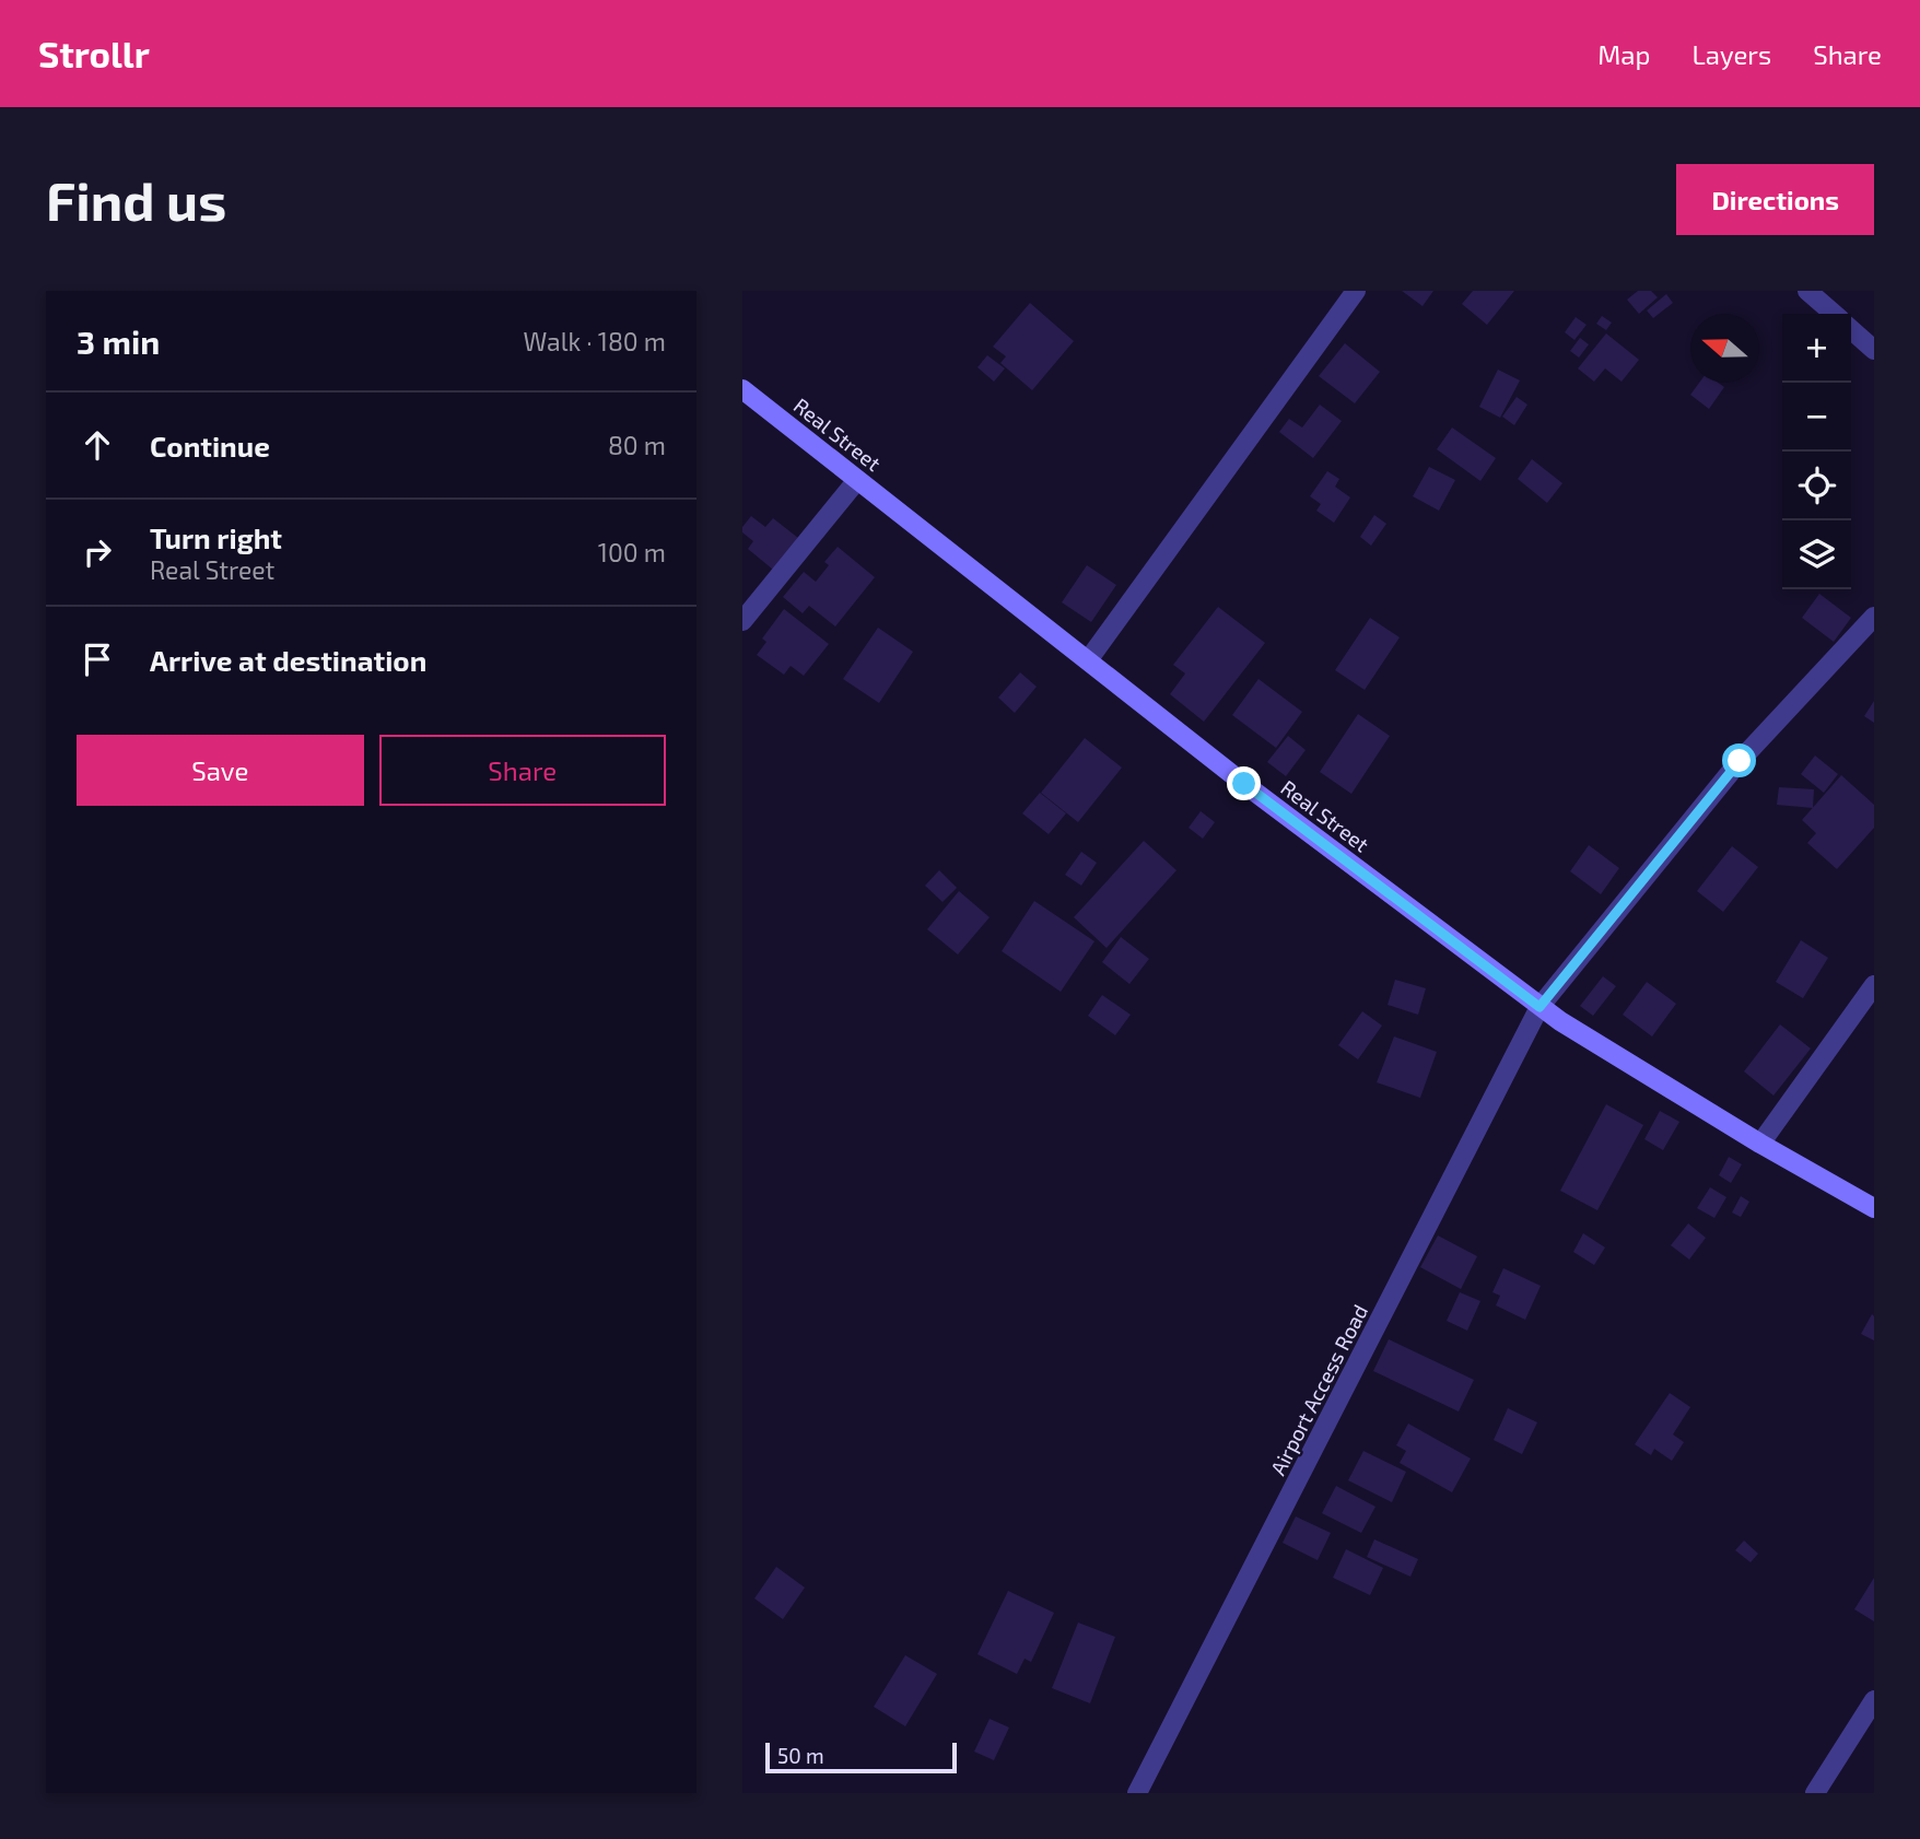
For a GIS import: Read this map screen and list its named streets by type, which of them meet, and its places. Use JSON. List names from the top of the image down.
{
  "streets": {
    "main road": ["Real Street"],
    "street": ["Airport Access Road"]
  },
  "crossings": [
    ["Real Street", "Airport Access Road"]
  ],
  "scale_bar": "50 m",
  "north": "left",
  "page": {
    "header": "Strollr",
    "nav": ["Map", "Layers", "Share"],
    "buttons": [
      "Directions",
      ["Save", "Share"]
    ],
    "title": "Find us",
    "heading": ["3 min", "Walk · 180 m"],
    "map_buttons": ["+", "−"],
    "list": [
      ["Continue", "80 m"],
      ["Turn right", "Real Street", "100 m"],
      "Arrive at destination"
    ],
    "scale": "50 m"
  }
}
